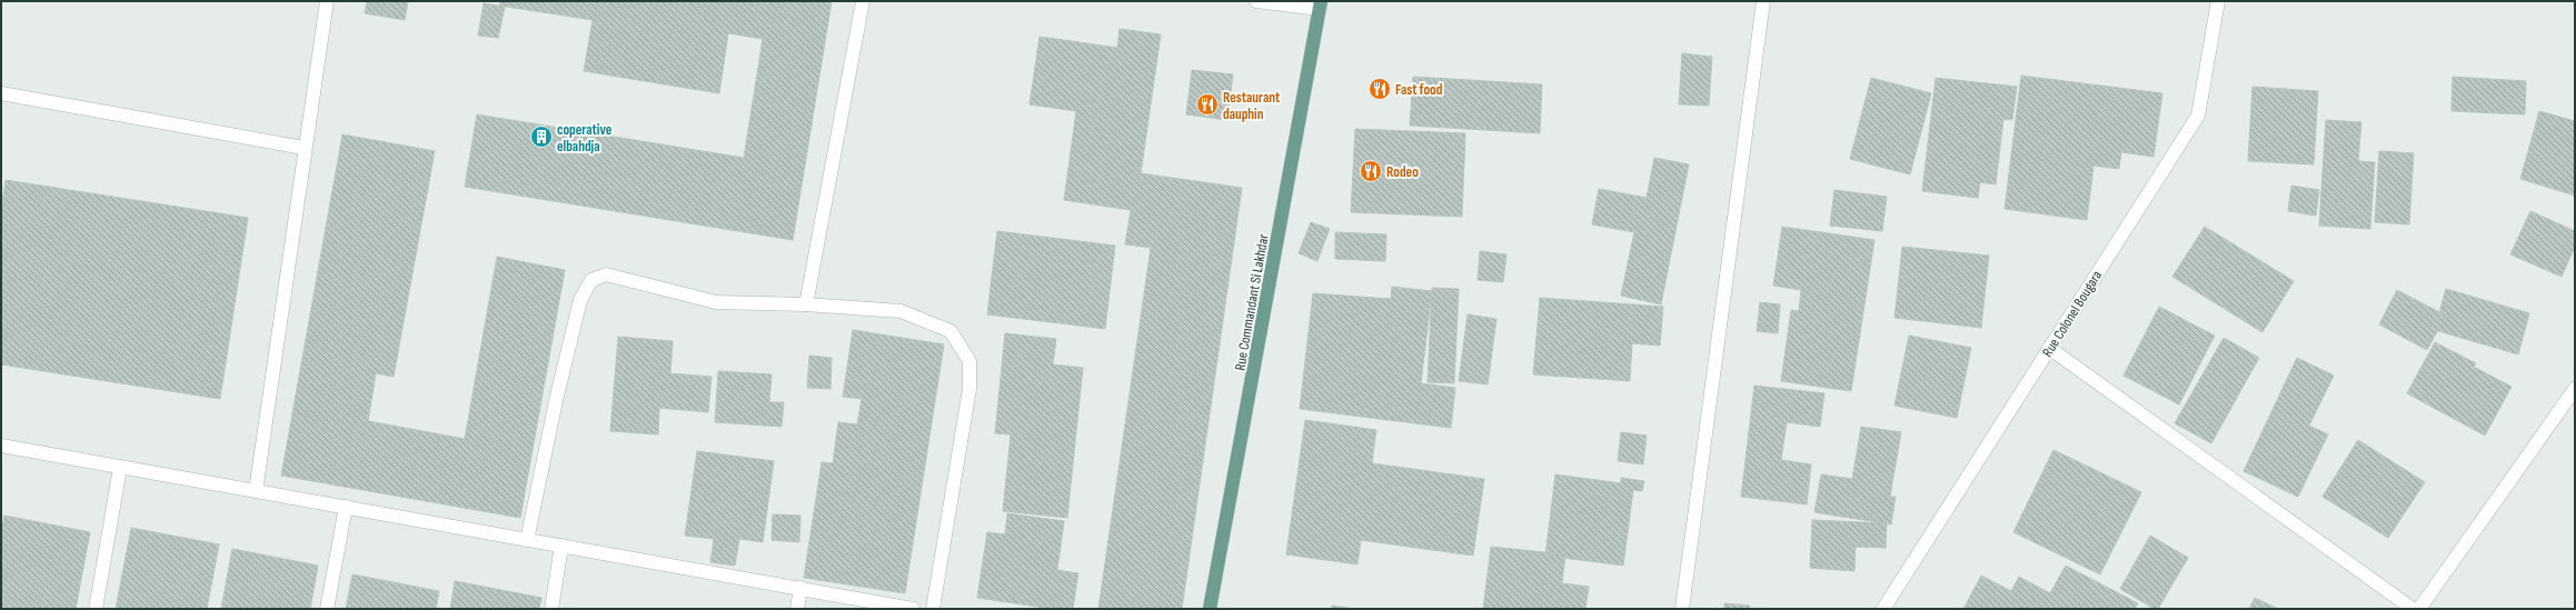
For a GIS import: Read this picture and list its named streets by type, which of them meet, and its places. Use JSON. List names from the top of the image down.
{
  "streets": {
    "main road": ["Rue Commandant Si Lakhdar"],
    "street": ["Rue Colonel Bougara"]
  },
  "places": {
    "restaurant": ["Fast food", "Restaurant dauphin", "Rodeo"],
    "building": ["coperative elbahdja"]
  }
}
